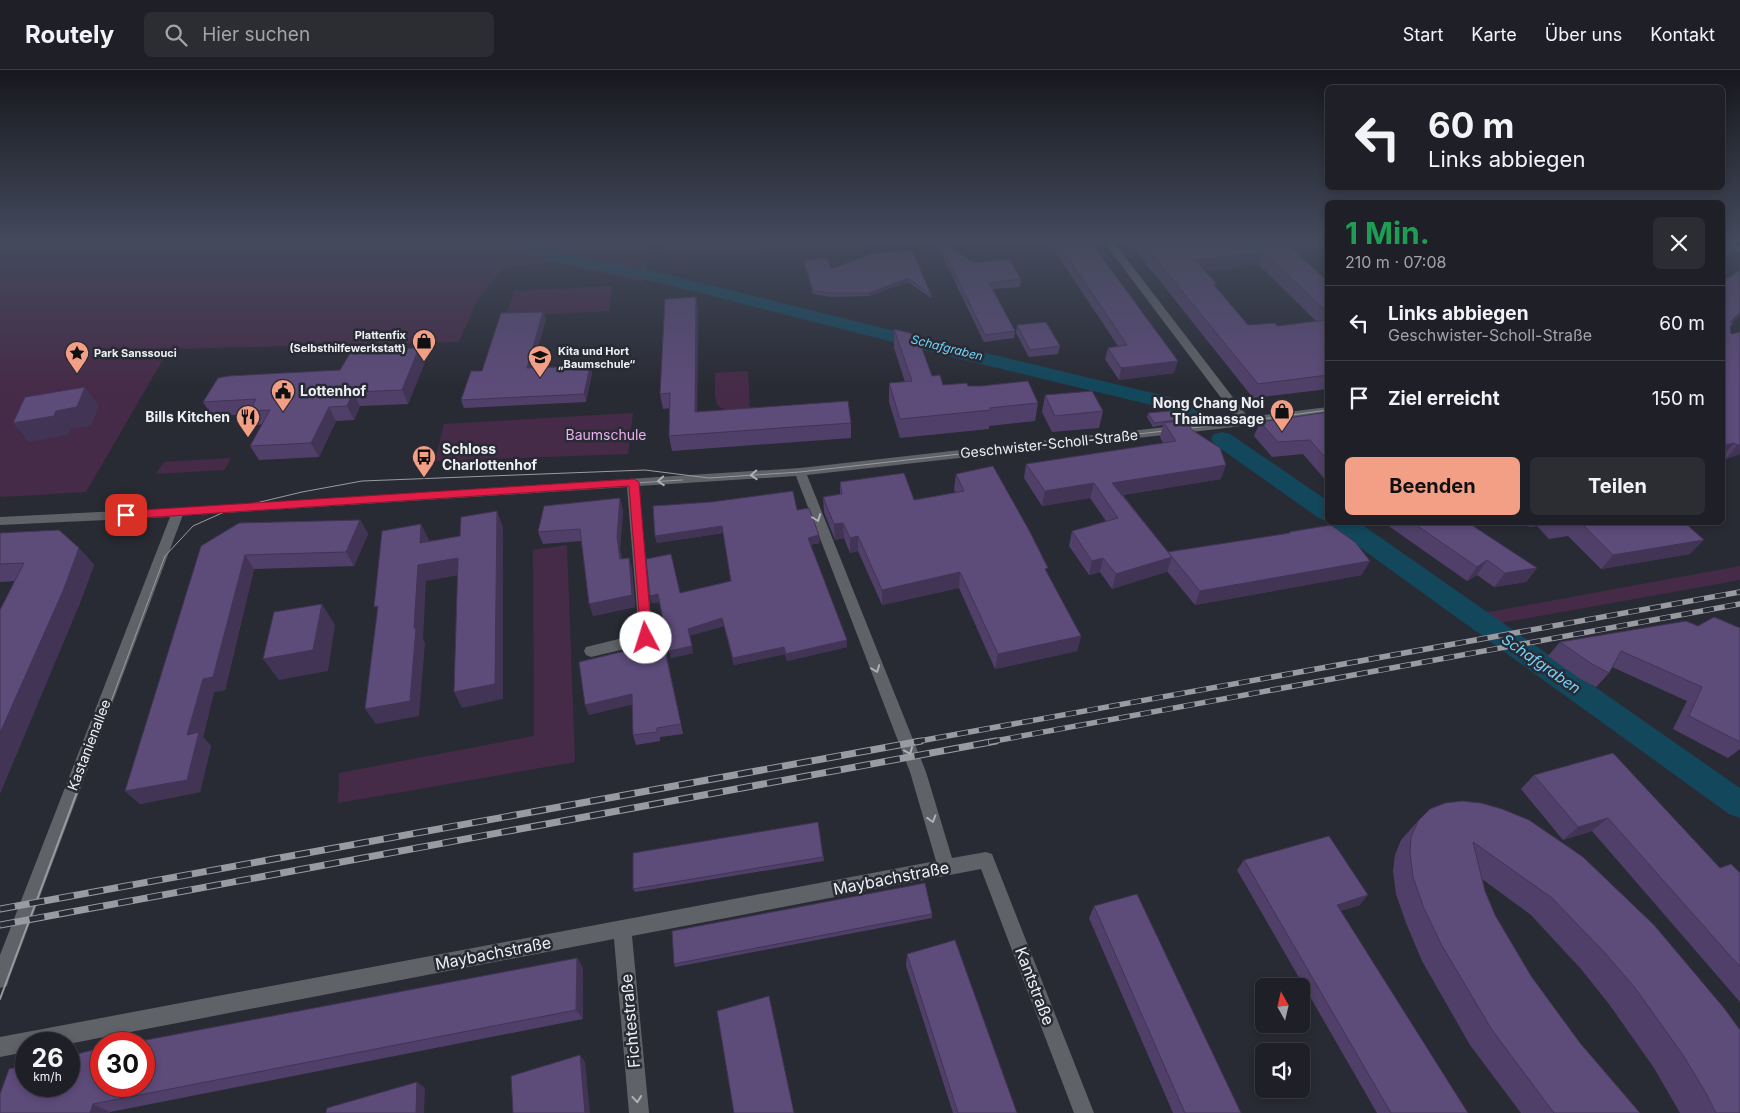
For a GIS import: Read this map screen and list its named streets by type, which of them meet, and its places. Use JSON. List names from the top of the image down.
{
  "streets": {
    "street": [
      "Geschwister-Scholl-Straße",
      "Kastanienallee",
      "Maybachstraße",
      "Kantstraße",
      "Fichtestraße"
    ]
  },
  "crossings": [
    ["Geschwister-Scholl-Straße", "Kastanienallee"],
    ["Maybachstraße", "Kantstraße"],
    ["Maybachstraße", "Fichtestraße"]
  ],
  "one_way": ["Fichtestraße"],
  "water": ["Schafgraben"],
  "parks": ["Baumschule"],
  "places": {
    "shop": ["Plattenfix (Selbsthilfewerkstatt)", "Nong Chang Noi Thaimassage"],
    "place": ["Park Sanssouci"],
    "school or university": ["Kita und Hort „Baumschule“"],
    "public building": ["Lottenhof"],
    "restaurant": ["Bills Kitchen"],
    "bus stop": ["Schloss Charlottenhof"]
  },
  "north": "top",
  "page": {
    "header": "Routely",
    "search": "Hier suchen",
    "nav": [
      "Start",
      "Karte",
      "Über uns",
      "Kontakt"
    ],
    "turn": ["60 m", "Links abbiegen"],
    "heading": ["1 Min.", "210 m · 07:08"],
    "list": [
      {
        "name": "Links abbiegen",
        "note": "Geschwister-Scholl-Straße",
        "value": "60 m"
      },
      {
        "name": "Ziel erreicht",
        "value": "150 m"
      }
    ],
    "buttons": ["Beenden", "Teilen"],
    "speed": "26 km/h",
    "limit": "30"
  }
}
